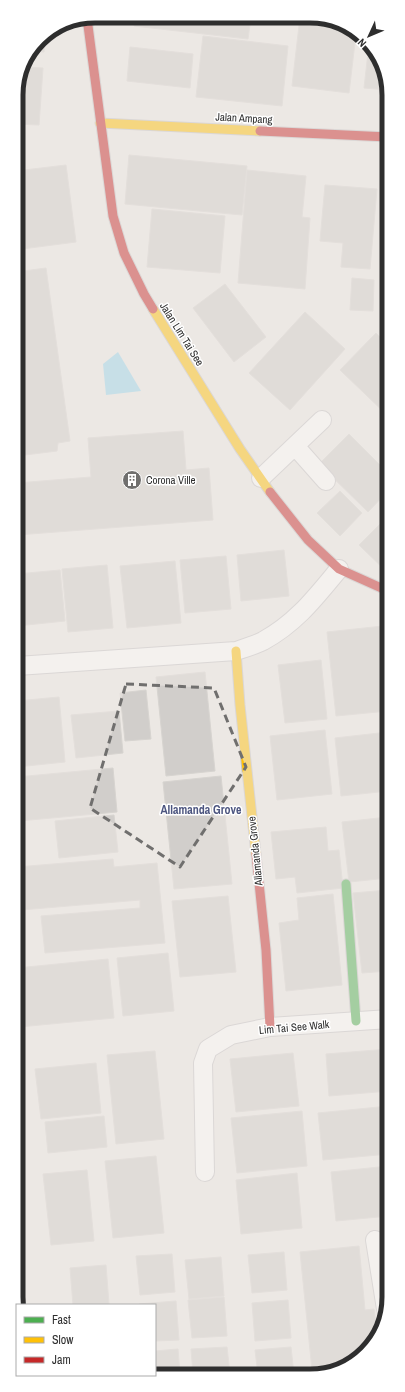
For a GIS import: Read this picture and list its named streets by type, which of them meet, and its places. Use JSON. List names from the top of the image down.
{
  "streets": {
    "street": [
      "Jalan Ampang",
      "Jalan Lim Tai See",
      "Allamanda Grove",
      "Lim Tai See Walk"
    ]
  },
  "crossings": [
    ["Jalan Ampang", "Jalan Lim Tai See"],
    ["Allamanda Grove", "Lim Tai See Walk"]
  ],
  "districts": ["Allamanda Grove"],
  "places": {
    "building": ["Corona Ville"]
  },
  "legend": ["Fast", "Slow", "Jam"],
  "north": "bottom left"
}
